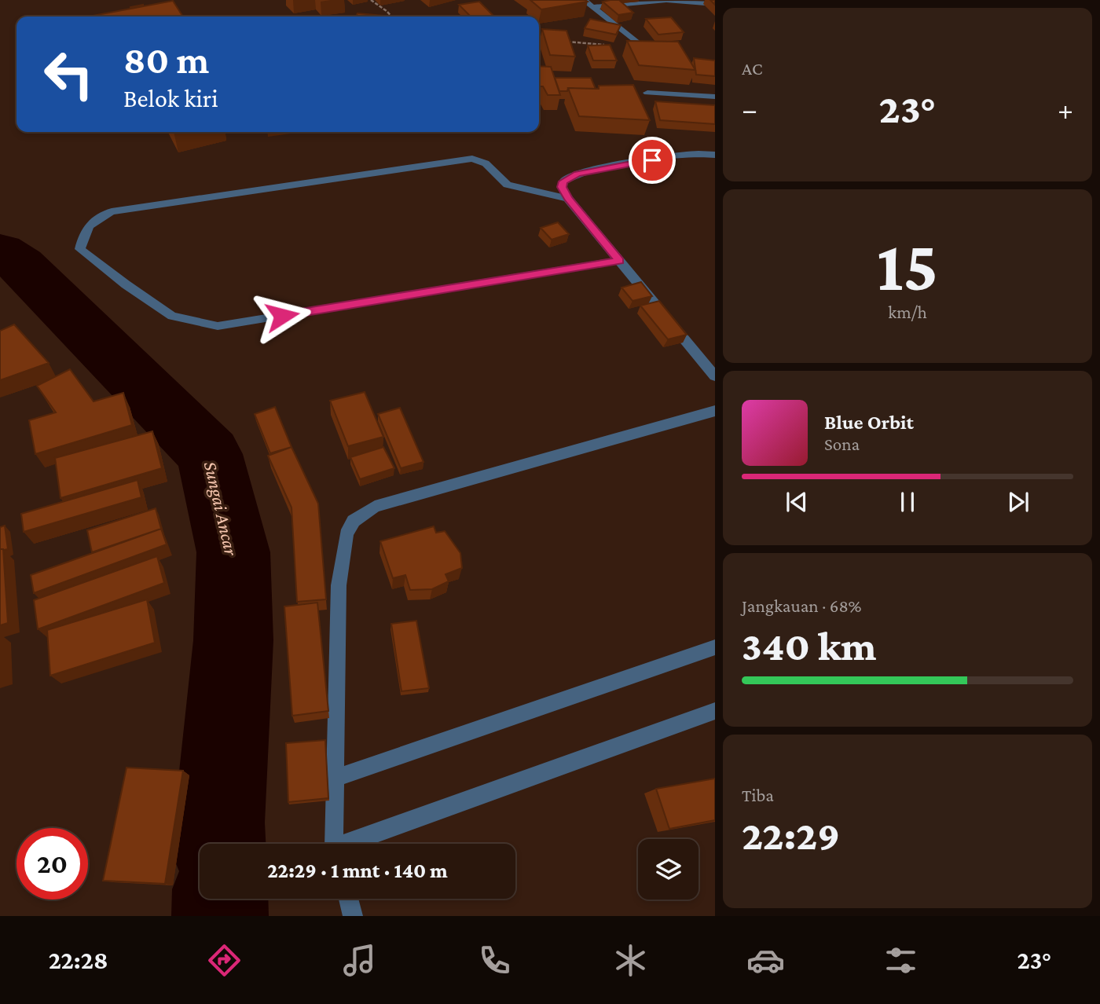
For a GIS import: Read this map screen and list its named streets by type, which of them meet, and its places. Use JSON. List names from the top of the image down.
{
  "water": ["Sungai Ancar"],
  "page": {
    "tile": [
      "AC",
      ["15", "km/h"],
      ["Jangkauan · 68%", "340 km"],
      ["Tiba", "22:29"]
    ],
    "turn": ["80 m", "Belok kiri"],
    "heat": ["−", "23°", "+"],
    "song": ["Blue Orbit", "Sona"],
    "limit": "20",
    "trip": "22:29 · 1 mnt · 140 m",
    "tabs": ["22:28", "23°"]
  }
}
